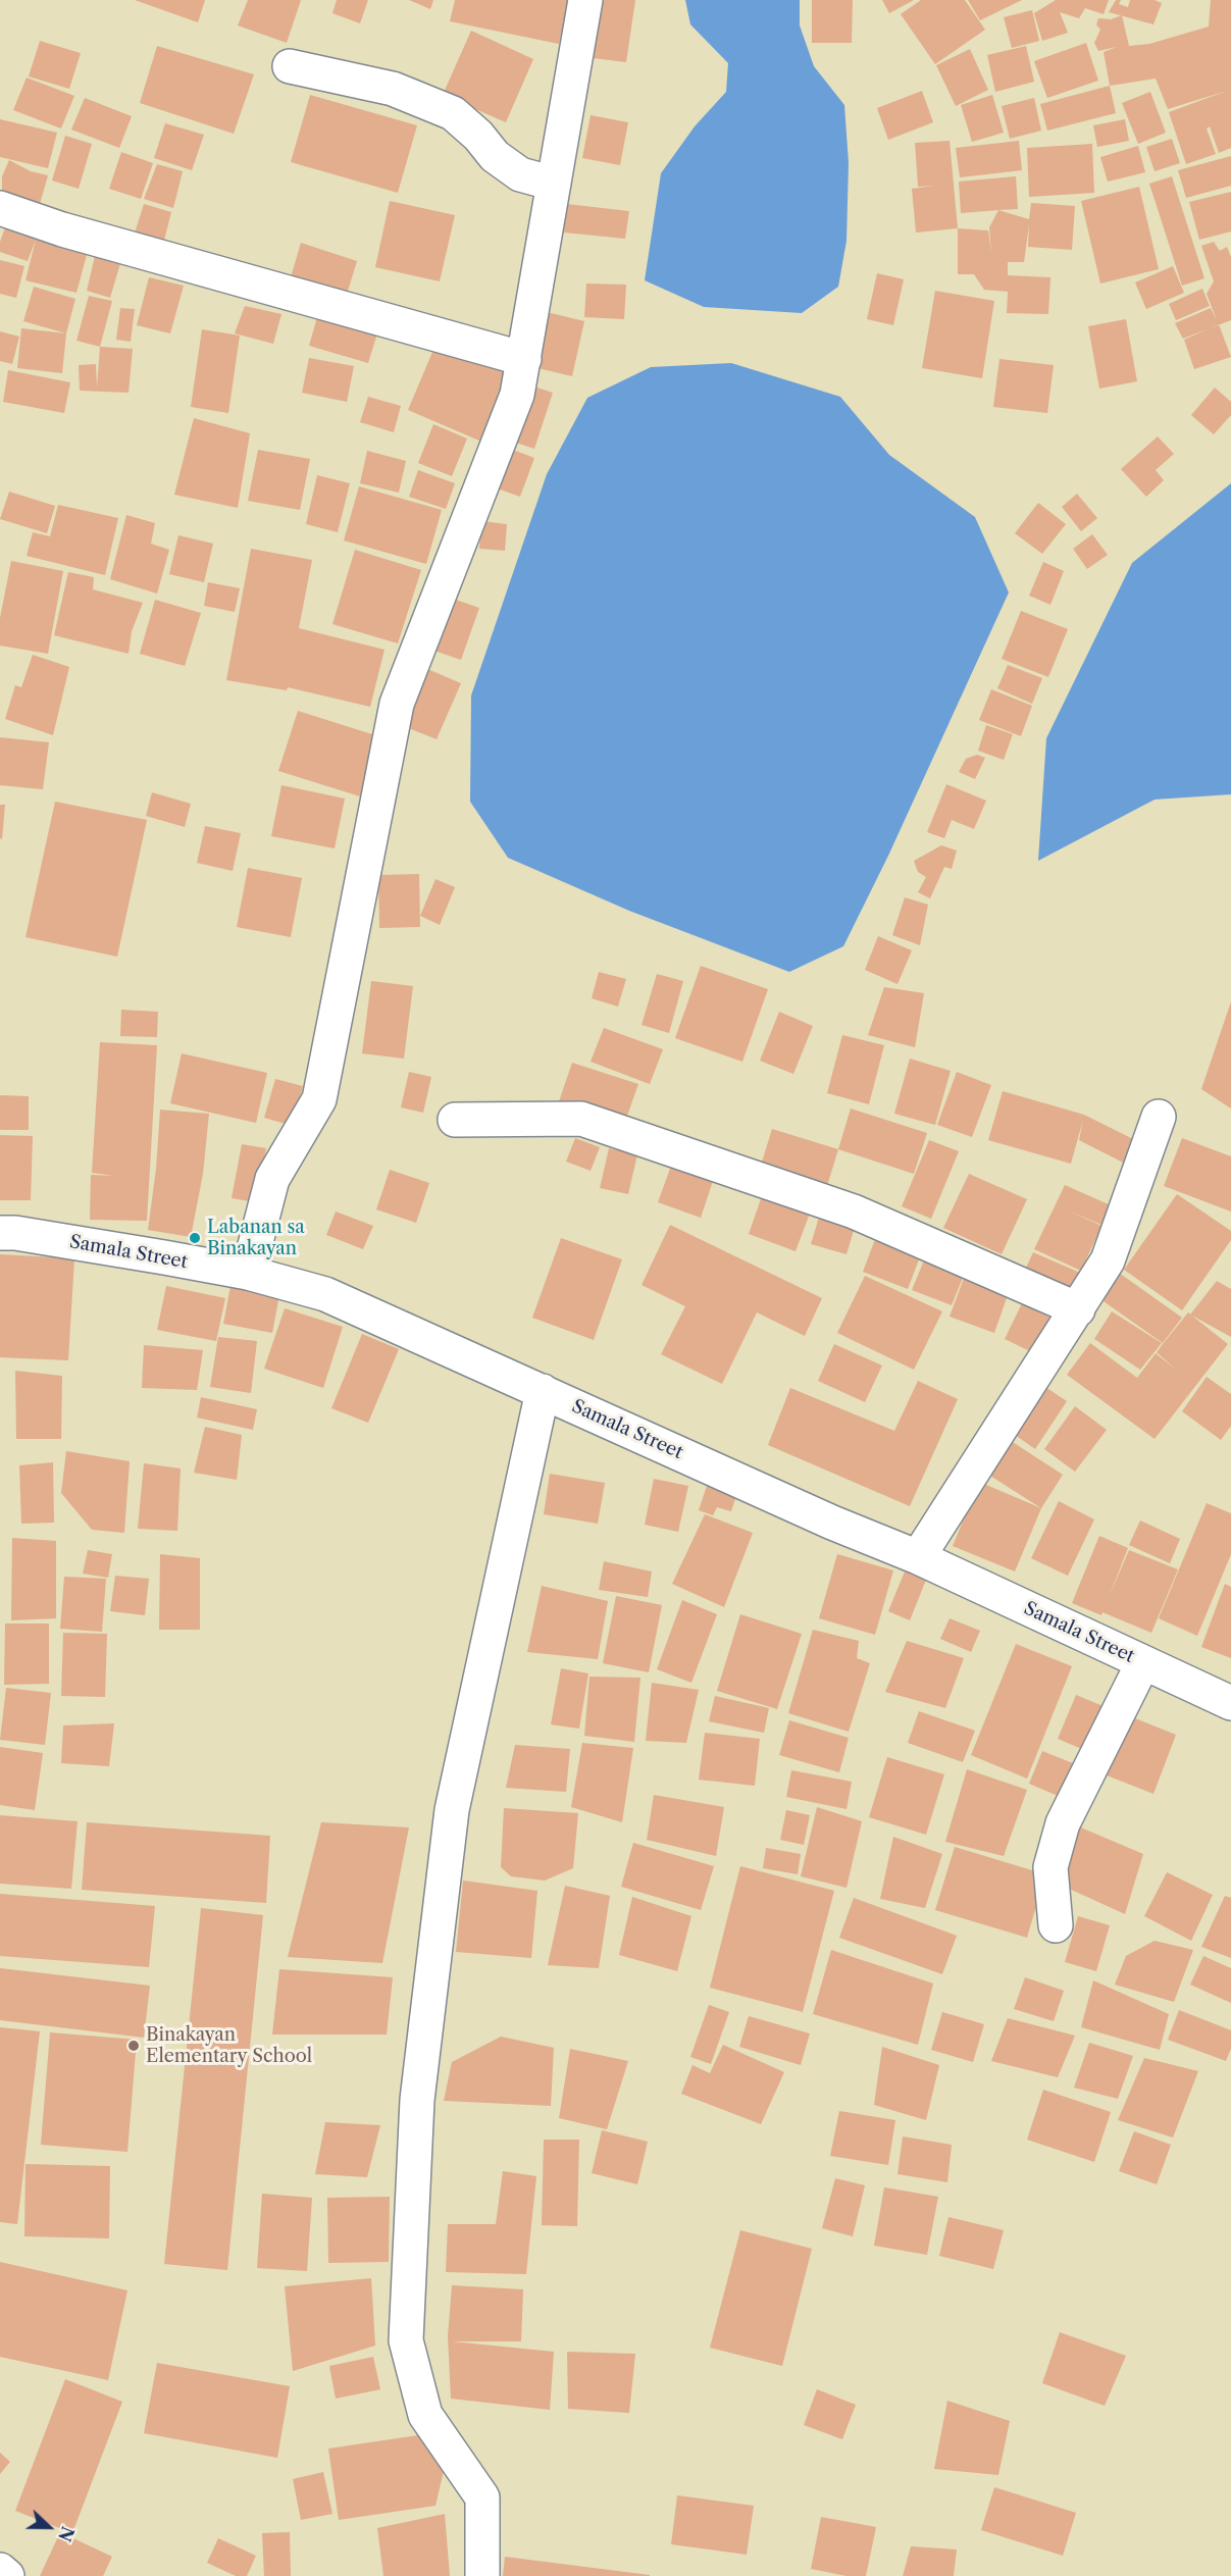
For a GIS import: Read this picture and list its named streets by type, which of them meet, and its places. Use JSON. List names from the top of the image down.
{
  "streets": {
    "street": ["Samala Street"]
  },
  "places": ["Labanan sa Binakayan", "Binakayan Elementary School"],
  "north": "right"
}
